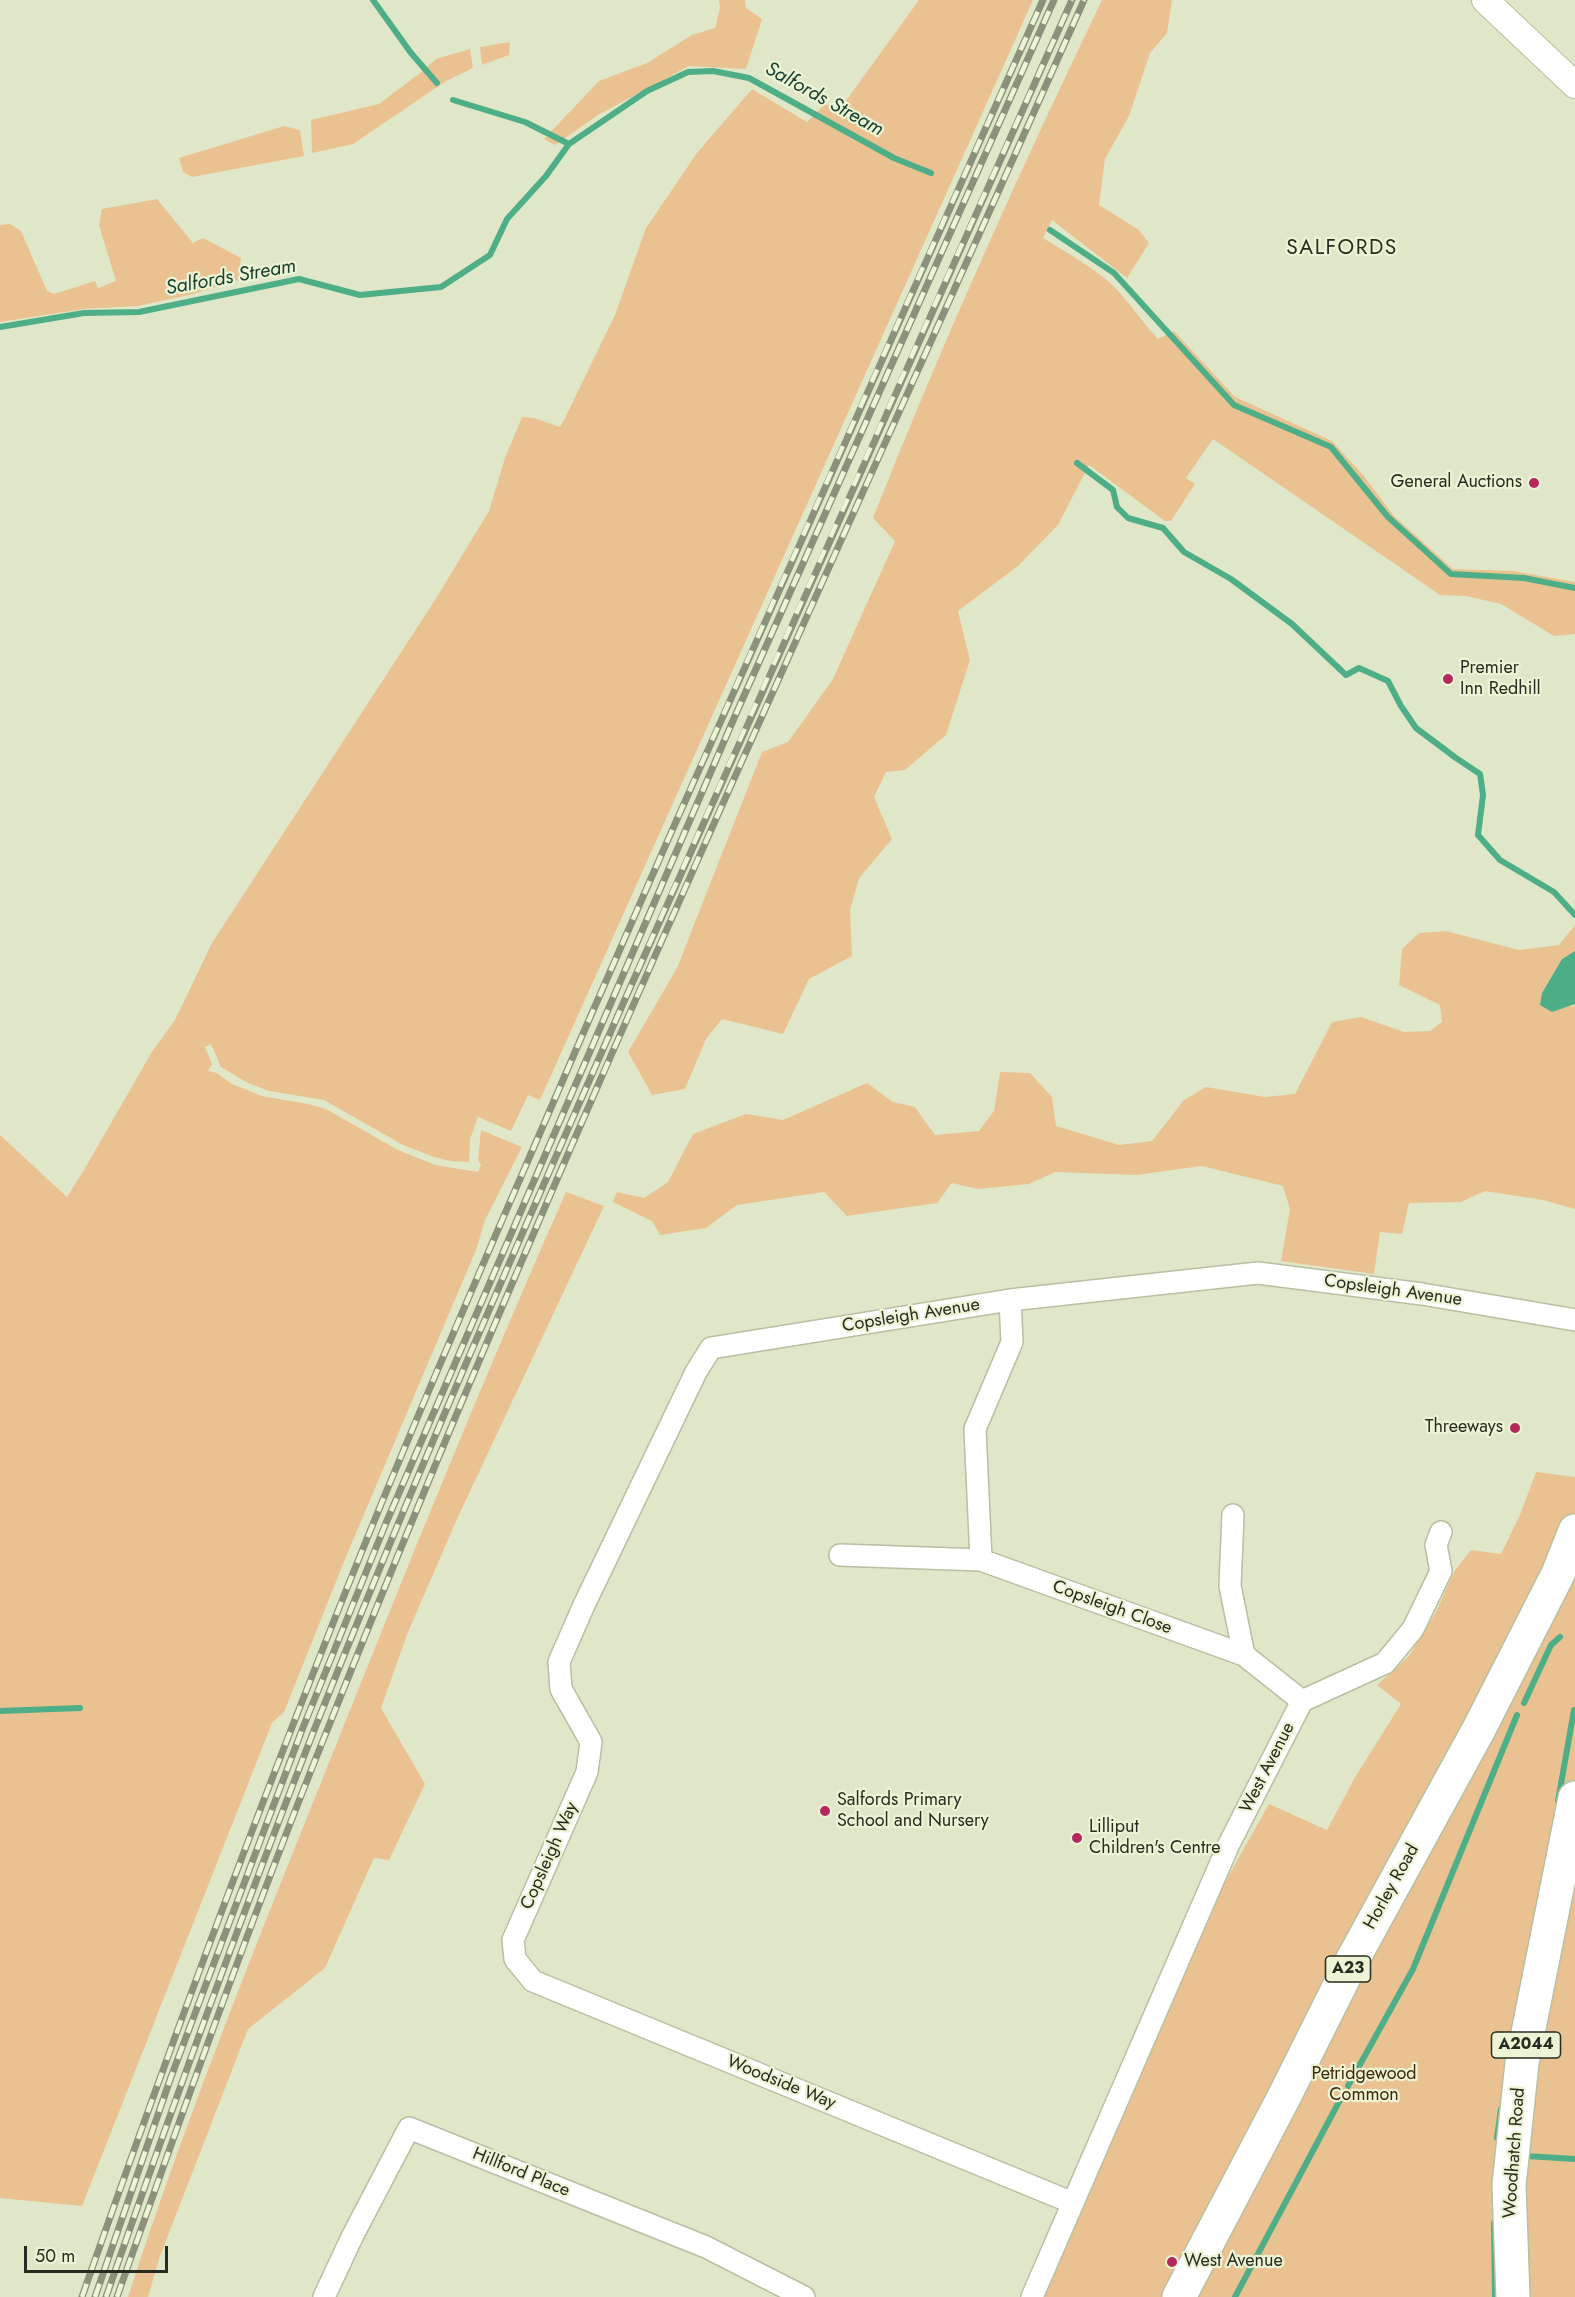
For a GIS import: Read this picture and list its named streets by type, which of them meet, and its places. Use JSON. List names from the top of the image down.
{
  "streets": {
    "main road": [
      "Horley Road",
      "A23",
      "A2044",
      "Woodhatch Road"
    ],
    "street": [
      "Copsleigh Avenue",
      "Copsleigh Close",
      "West Avenue",
      "Copsleigh Way",
      "Woodside Way",
      "Hillford Place"
    ]
  },
  "crossings": [
    ["Copsleigh Avenue", "Copsleigh Way"],
    ["Copsleigh Close", "West Avenue"],
    ["West Avenue", "Woodside Way"],
    ["Copsleigh Way", "Woodside Way"],
    ["Horley Road", "A23"]
  ],
  "districts": ["SALFORDS"],
  "water": ["Salfords Stream"],
  "parks": ["Petridgewood Common"],
  "places": [
    "General Auctions",
    "Premier Inn Redhill",
    "Threeways",
    "Salfords Primary School and Nursery",
    "Lilliput Children's Centre",
    "West Avenue"
  ],
  "scale_bar": "50 m"
}
